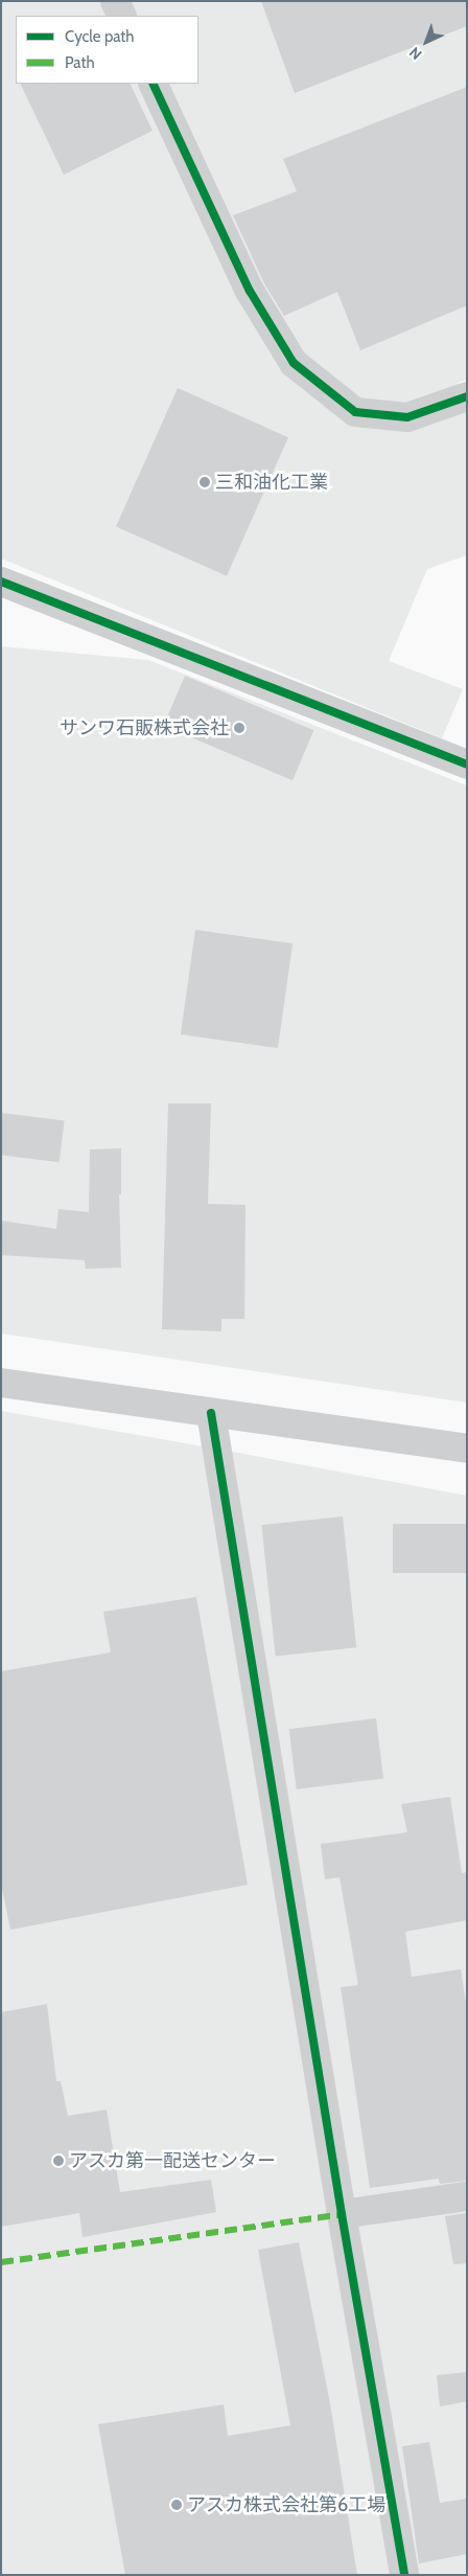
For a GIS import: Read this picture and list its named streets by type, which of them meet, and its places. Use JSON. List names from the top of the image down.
{
  "places": [
    "三和油化工業",
    "サンワ石販株式会社",
    "アスカ第一配送センター",
    "アスカ株式会社第6工場"
  ],
  "legend": ["Cycle path", "Path"],
  "north": "bottom left"
}
